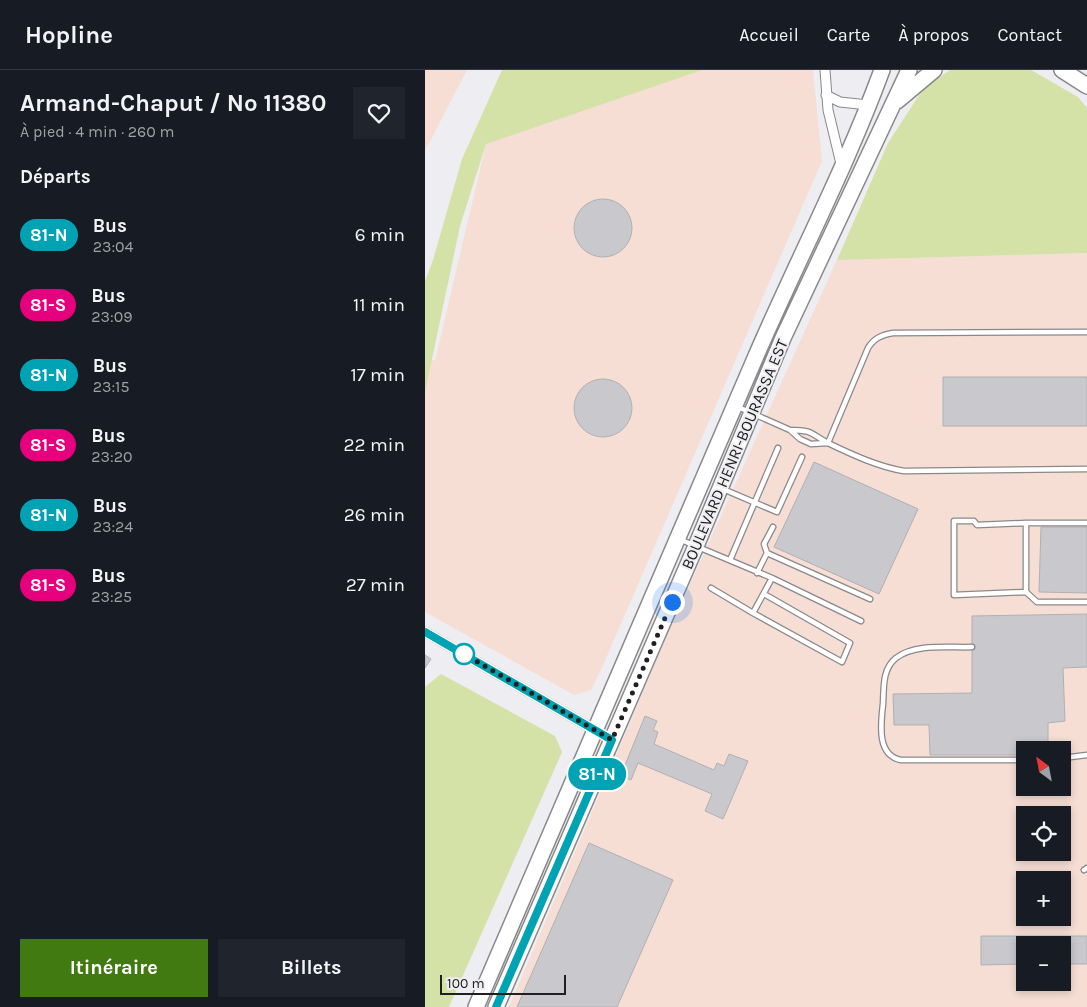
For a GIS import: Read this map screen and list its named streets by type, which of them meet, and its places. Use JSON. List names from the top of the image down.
{
  "streets": {
    "main road": ["BOULEVARD HENRI-BOURASSA EST"]
  },
  "lines": ["bus line 81-N"],
  "scale_bar": "100 m",
  "north": "top left",
  "page": {
    "header": "Hopline",
    "nav": [
      "Accueil",
      "Carte",
      "À propos",
      "Contact"
    ],
    "heading": [
      ["Armand-Chaput / No 11380", "À pied · 4 min · 260 m"],
      "Départs"
    ],
    "on_map": "81-N",
    "list": [
      {
        "mark": "81-N",
        "name": "Bus",
        "note": "23:04",
        "value": "6 min"
      },
      {
        "mark": "81-S",
        "name": "Bus",
        "note": "23:09",
        "value": "11 min"
      },
      {
        "mark": "81-N",
        "name": "Bus",
        "note": "23:15",
        "value": "17 min"
      },
      {
        "mark": "81-S",
        "name": "Bus",
        "note": "23:20",
        "value": "22 min"
      },
      {
        "mark": "81-N",
        "name": "Bus",
        "note": "23:24",
        "value": "26 min"
      },
      {
        "mark": "81-S",
        "name": "Bus",
        "note": "23:25",
        "value": "27 min"
      }
    ],
    "map_buttons": ["+", "−"],
    "buttons": ["Itinéraire", "Billets"],
    "scale": "100 m"
  }
}
